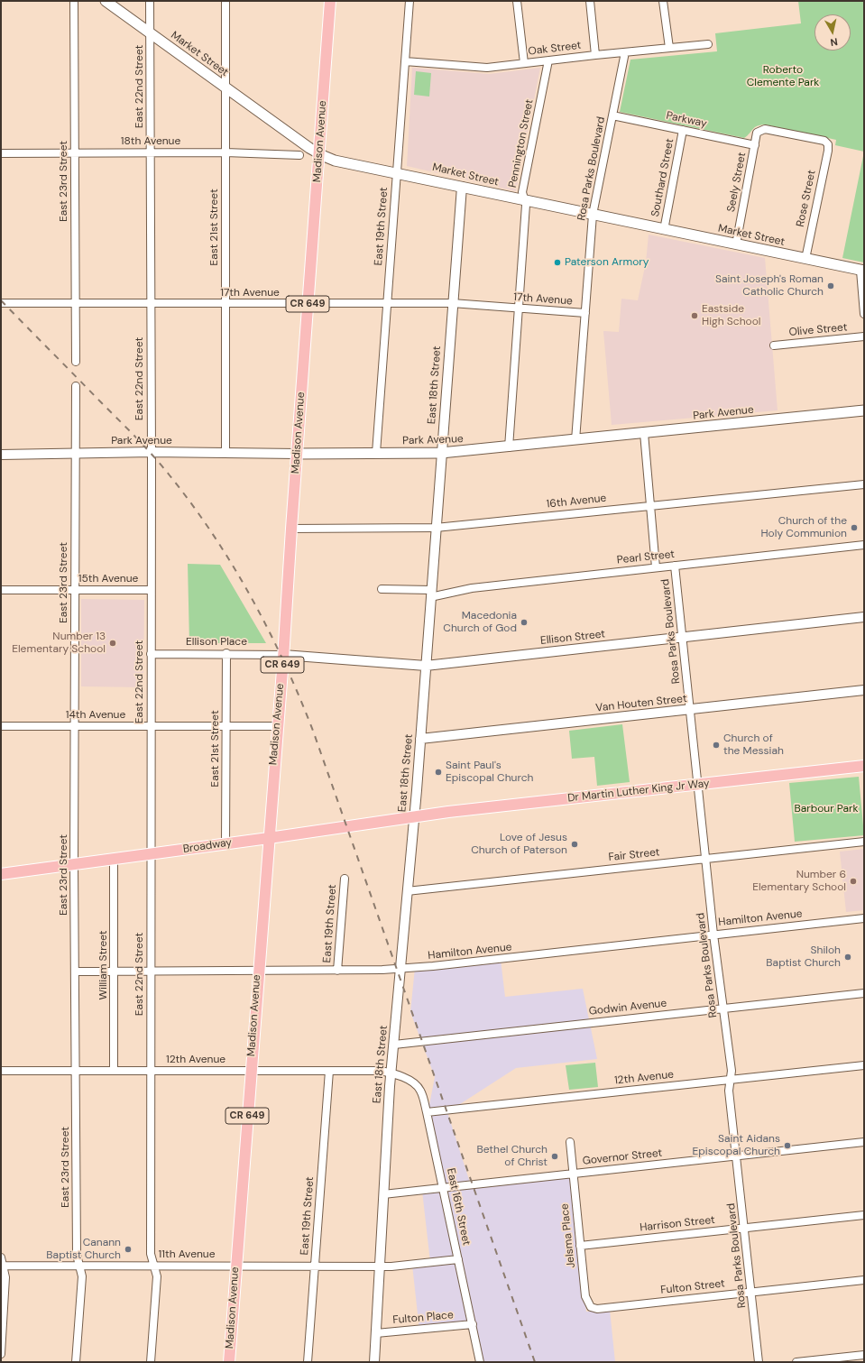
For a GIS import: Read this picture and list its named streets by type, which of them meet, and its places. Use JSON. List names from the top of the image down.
{
  "streets": {
    "main road": [
      "Market Street",
      "Madison Avenue",
      "CR 649",
      "Park Avenue",
      "Dr Martin Luther King Jr Way",
      "Broadway"
    ],
    "street": [
      "Oak Street",
      "East 22nd Street",
      "Parkway",
      "18th Avenue",
      "Pennington Street",
      "Rosa Parks Boulevard",
      "Southard Street",
      "East 23rd Street",
      "Seely Street",
      "Rose Street",
      "East 19th Street",
      "East 21st Street",
      "17th Avenue",
      "Olive Street",
      "East 18th Street",
      "16th Avenue",
      "Pearl Street",
      "15th Avenue",
      "Ellison Street",
      "Ellison Place",
      "Van Houten Street",
      "14th Avenue",
      "Fair Street",
      "Hamilton Avenue",
      "William Street",
      "Godwin Avenue",
      "12th Avenue",
      "Governor Street",
      "East 16th Street",
      "Harrison Street",
      "Jelsma Place",
      "11th Avenue",
      "Fulton Street",
      "Fulton Place"
    ]
  },
  "crossings": [
    ["Oak Street", "Pennington Street"],
    ["Oak Street", "Rosa Parks Boulevard"],
    ["Oak Street", "East 19th Street"],
    ["Market Street", "East 22nd Street"],
    ["Market Street", "Madison Avenue"],
    ["Market Street", "Pennington Street"],
    ["Market Street", "Rosa Parks Boulevard"],
    ["Market Street", "Southard Street"],
    ["Market Street", "Seely Street"],
    ["Market Street", "Rose Street"],
    ["Market Street", "East 19th Street"],
    ["Market Street", "East 21st Street"],
    ["Market Street", "East 18th Street"],
    ["East 22nd Street", "18th Avenue"],
    ["East 22nd Street", "17th Avenue"],
    ["East 22nd Street", "Park Avenue"],
    ["East 22nd Street", "15th Avenue"],
    ["East 22nd Street", "Ellison Place"],
    ["East 22nd Street", "14th Avenue"],
    ["East 22nd Street", "Broadway"],
    ["East 22nd Street", "Hamilton Avenue"],
    ["East 22nd Street", "12th Avenue"],
    ["East 22nd Street", "11th Avenue"],
    ["Parkway", "Rosa Parks Boulevard"],
    ["Parkway", "Southard Street"],
    ["Parkway", "Seely Street"],
    ["18th Avenue", "East 23rd Street"],
    ["18th Avenue", "East 21st Street"],
    ["Madison Avenue", "17th Avenue"],
    ["Madison Avenue", "Park Avenue"],
    ["Madison Avenue", "16th Avenue"],
    ["Madison Avenue", "Ellison Street"],
    ["Madison Avenue", "Ellison Place"],
    ["Madison Avenue", "14th Avenue"],
    ["Madison Avenue", "Broadway"],
    ["Madison Avenue", "Hamilton Avenue"],
    ["Madison Avenue", "12th Avenue"],
    ["Madison Avenue", "11th Avenue"],
    ["Pennington Street", "17th Avenue"],
    ["Pennington Street", "Park Avenue"],
    ["Rosa Parks Boulevard", "17th Avenue"],
    ["Rosa Parks Boulevard", "Park Avenue"],
    ["Rosa Parks Boulevard", "16th Avenue"],
    ["Rosa Parks Boulevard", "Pearl Street"],
    ["Rosa Parks Boulevard", "Ellison Street"],
    ["Rosa Parks Boulevard", "Van Houten Street"],
    ["Rosa Parks Boulevard", "Dr Martin Luther King Jr Way"],
    ["Rosa Parks Boulevard", "Fair Street"],
    ["Rosa Parks Boulevard", "Hamilton Avenue"],
    ["Rosa Parks Boulevard", "Godwin Avenue"],
    ["Rosa Parks Boulevard", "12th Avenue"],
    ["Rosa Parks Boulevard", "Governor Street"],
    ["Rosa Parks Boulevard", "Harrison Street"],
    ["Rosa Parks Boulevard", "Fulton Street"],
    ["East 23rd Street", "17th Avenue"],
    ["East 23rd Street", "Park Avenue"],
    ["East 23rd Street", "15th Avenue"],
    ["East 23rd Street", "14th Avenue"],
    ["East 23rd Street", "Broadway"],
    ["East 23rd Street", "Hamilton Avenue"],
    ["East 23rd Street", "12th Avenue"],
    ["East 23rd Street", "11th Avenue"],
    ["Seely Street", "Rose Street"],
    ["East 19th Street", "17th Avenue"],
    ["East 19th Street", "Park Avenue"],
    ["East 19th Street", "Hamilton Avenue"],
    ["East 19th Street", "12th Avenue"],
    ["East 19th Street", "11th Avenue"],
    ["East 21st Street", "17th Avenue"],
    ["East 21st Street", "Park Avenue"],
    ["East 21st Street", "Ellison Place"],
    ["East 21st Street", "14th Avenue"],
    ["East 21st Street", "Broadway"],
    ["17th Avenue", "East 18th Street"],
    ["East 18th Street", "Park Avenue"],
    ["East 18th Street", "16th Avenue"],
    ["East 18th Street", "Pearl Street"],
    ["East 18th Street", "Ellison Street"],
    ["East 18th Street", "Van Houten Street"],
    ["East 18th Street", "Dr Martin Luther King Jr Way"],
    ["East 18th Street", "Broadway"],
    ["East 18th Street", "Fair Street"],
    ["East 18th Street", "Hamilton Avenue"],
    ["East 18th Street", "Godwin Avenue"],
    ["East 18th Street", "12th Avenue"],
    ["East 18th Street", "Governor Street"],
    ["East 18th Street", "East 16th Street"],
    ["East 18th Street", "11th Avenue"],
    ["East 18th Street", "Fulton Place"],
    ["Ellison Street", "Ellison Place"],
    ["Dr Martin Luther King Jr Way", "Broadway"],
    ["Broadway", "William Street"],
    ["Hamilton Avenue", "William Street"],
    ["William Street", "12th Avenue"],
    ["12th Avenue", "East 16th Street"],
    ["Governor Street", "East 16th Street"],
    ["Governor Street", "Jelsma Place"],
    ["East 16th Street", "11th Avenue"],
    ["East 16th Street", "Fulton Place"],
    ["Harrison Street", "Jelsma Place"],
    ["Jelsma Place", "Fulton Street"]
  ],
  "parks": ["Roberto Clemente Park", "Barbour Park"],
  "places": [
    "Paterson Armory",
    "Saint Joseph's Roman Catholic Church",
    "Eastside High School",
    "Church of the Holy Communion",
    "Macedonia Church of God",
    "Number 13 Elementary School",
    "Church of the Messiah",
    "Saint Paul's Episcopal Church",
    "Love of Jesus Church of Paterson",
    "Number 6 Elementary School",
    "Shiloh Baptist Church",
    "Saint Aidans Episcopal Church",
    "Bethel Church of Christ",
    "Canann Baptist Church"
  ],
  "north": "bottom"
}
